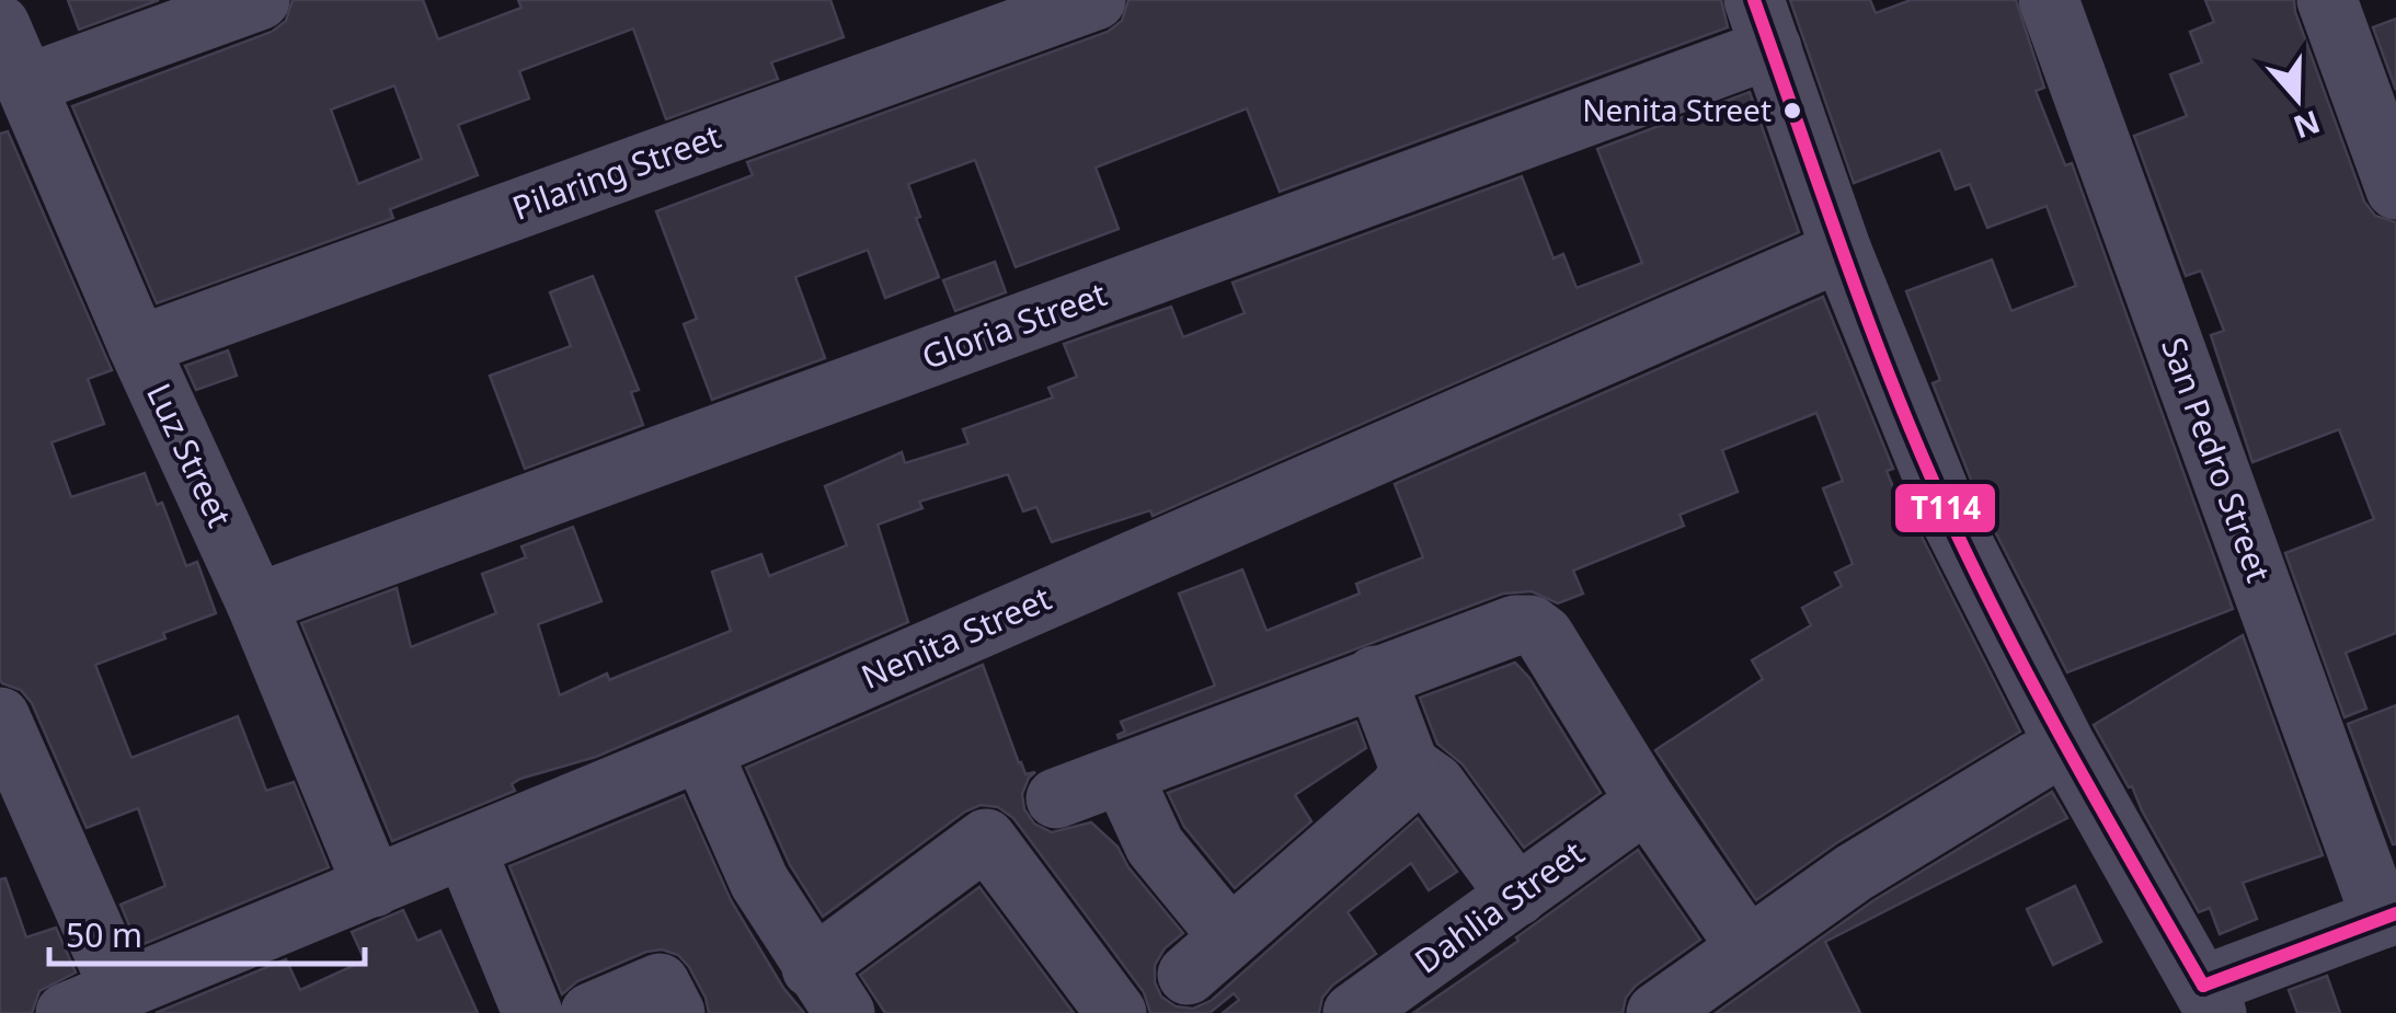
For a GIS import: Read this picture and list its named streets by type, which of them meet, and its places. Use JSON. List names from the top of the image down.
{
  "streets": {
    "street": [
      "Pilaring Street",
      "Gloria Street",
      "Luz Street",
      "San Pedro Street",
      "Nenita Street",
      "Dahlia Street"
    ]
  },
  "crossings": [
    ["Pilaring Street", "Luz Street"],
    ["Gloria Street", "Luz Street"],
    ["Luz Street", "Nenita Street"]
  ],
  "places": ["Nenita Street"],
  "lines": ["transit line T114"],
  "scale_bar": "50 m",
  "north": "bottom"
}
